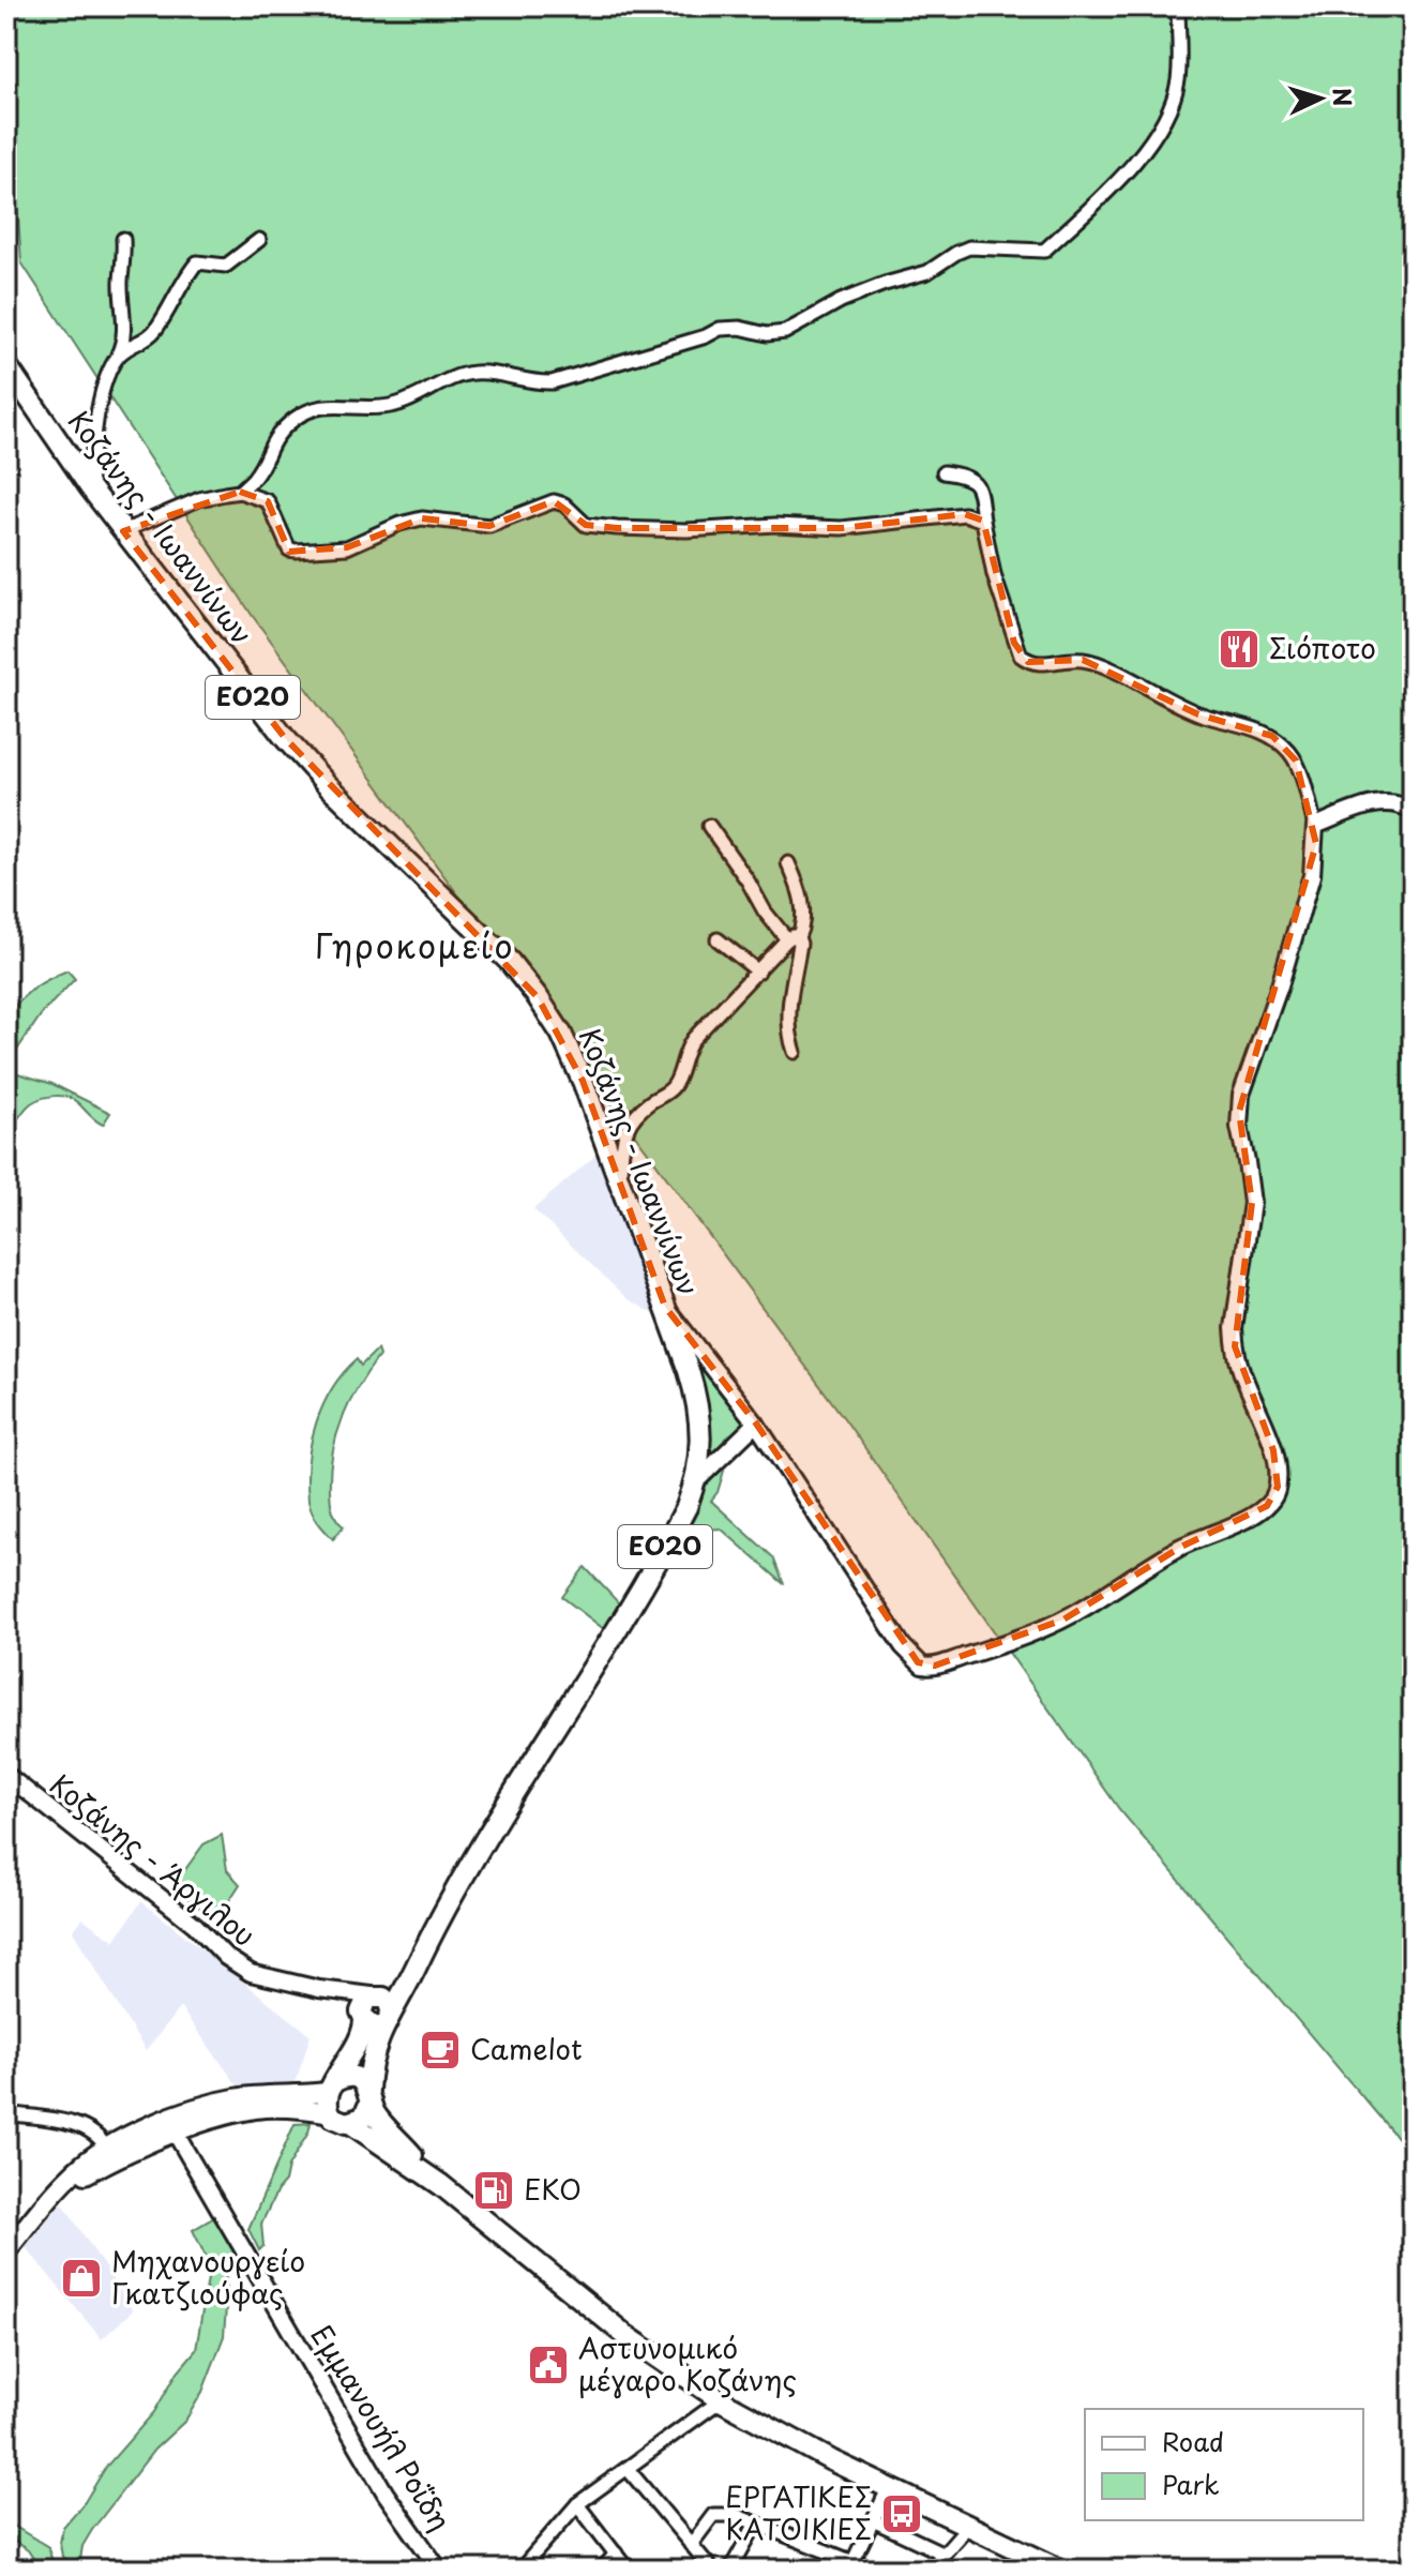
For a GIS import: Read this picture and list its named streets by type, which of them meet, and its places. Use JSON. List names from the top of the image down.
{
  "streets": {
    "main road": ["Κοζάνης - Ιωαννίνων", "ΕΟ20"],
    "street": ["Κοζάνης - Άργιλου", "Εμμανουήλ Ροΐδη"]
  },
  "crossings": [
    ["Κοζάνης - Ιωαννίνων", "Κοζάνης - Άργιλου"]
  ],
  "districts": ["Γηροκομείο"],
  "places": {
    "restaurant": ["Σιόποτο"],
    "cafe": ["Camelot"],
    "fuel station": ["EKO"],
    "shop": ["Μηχανουργείο Γκατζιούφας"],
    "public building": ["Αστυνομικό μέγαρο Κοζάνης"],
    "bus stop": ["ΕΡΓΑΤΙΚΕΣ ΚΑΤΟΙΚΙΕΣ"]
  },
  "legend": ["Road", "Park"],
  "north": "right"
}
